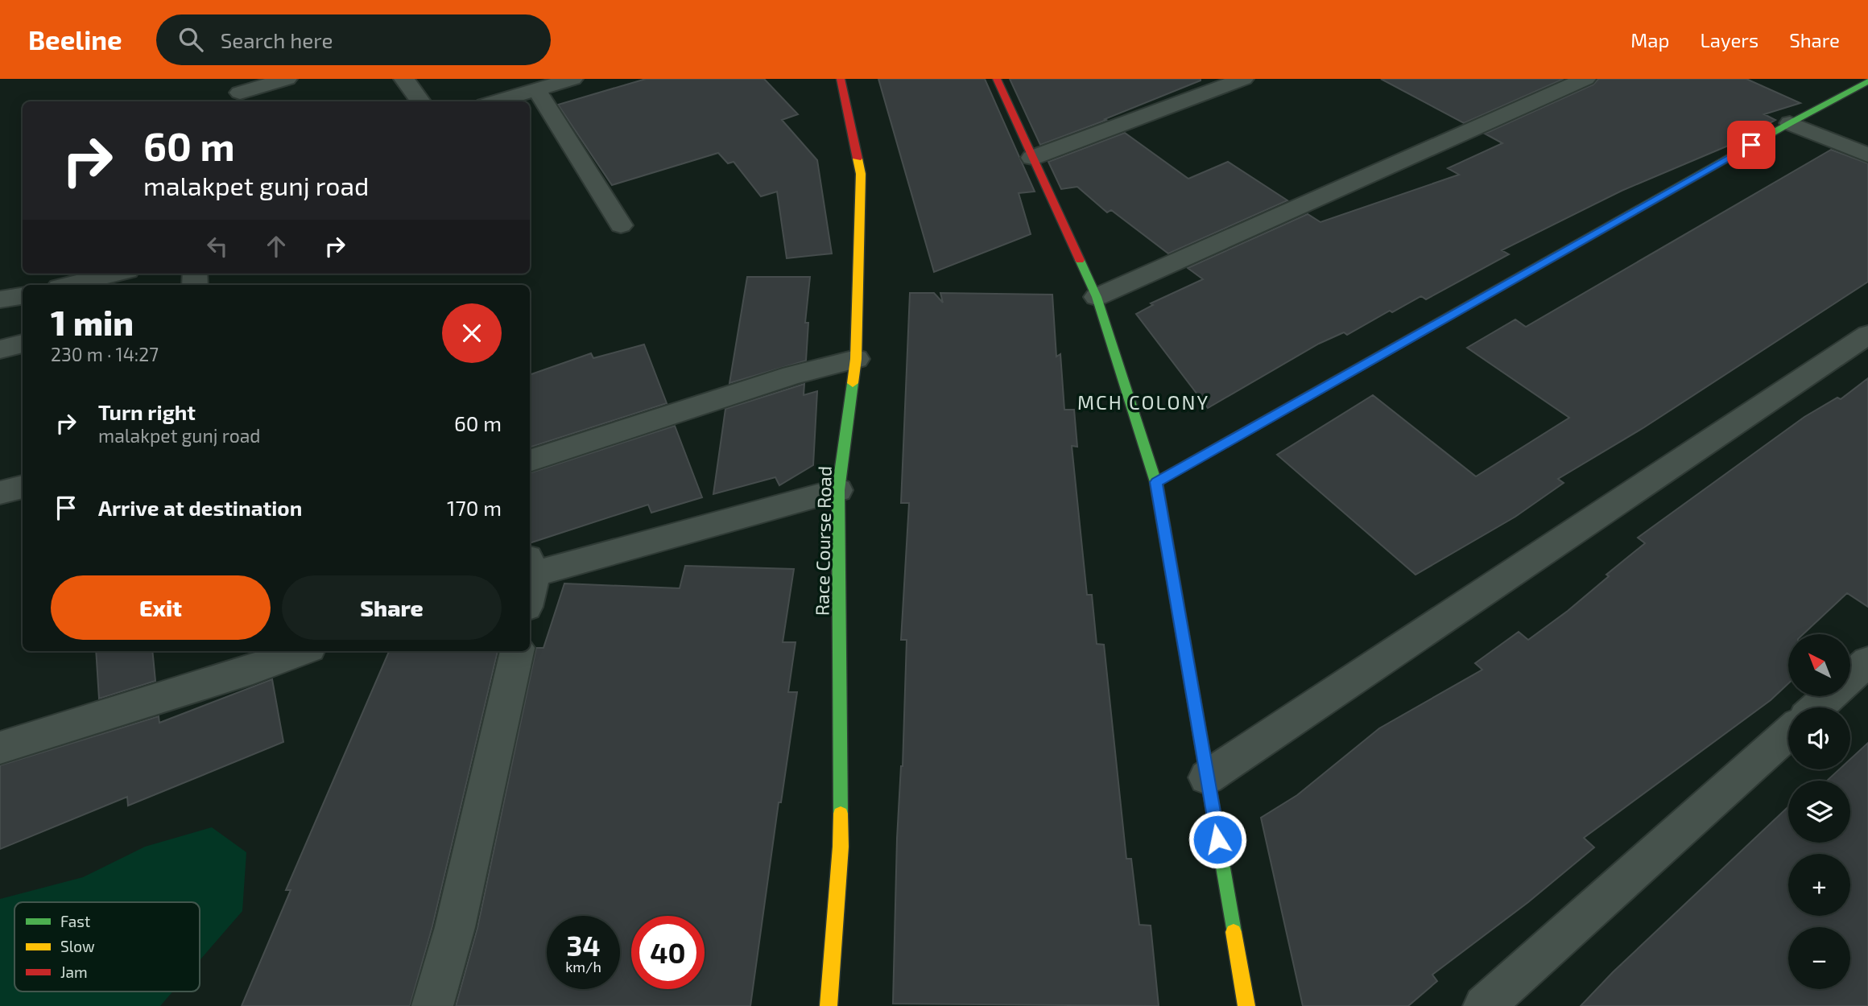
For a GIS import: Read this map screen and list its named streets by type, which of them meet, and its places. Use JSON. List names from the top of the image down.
{
  "streets": {
    "street": ["Race Course Road"]
  },
  "districts": ["MCH COLONY"],
  "legend": ["Fast", "Slow", "Jam"],
  "north": "top left",
  "page": {
    "header": "Beeline",
    "search": "Search here",
    "nav": ["Map", "Layers", "Share"],
    "turn": ["60 m", "malakpet gunj road"],
    "heading": ["1 min", "230 m · 14:27"],
    "list": [
      {
        "name": "Turn right",
        "note": "malakpet gunj road",
        "value": "60 m"
      },
      {
        "name": "Arrive at destination",
        "value": "170 m"
      }
    ],
    "buttons": ["Exit", "Share"],
    "map_buttons": ["+", "−"],
    "speed": "34 km/h",
    "limit": "40"
  }
}
